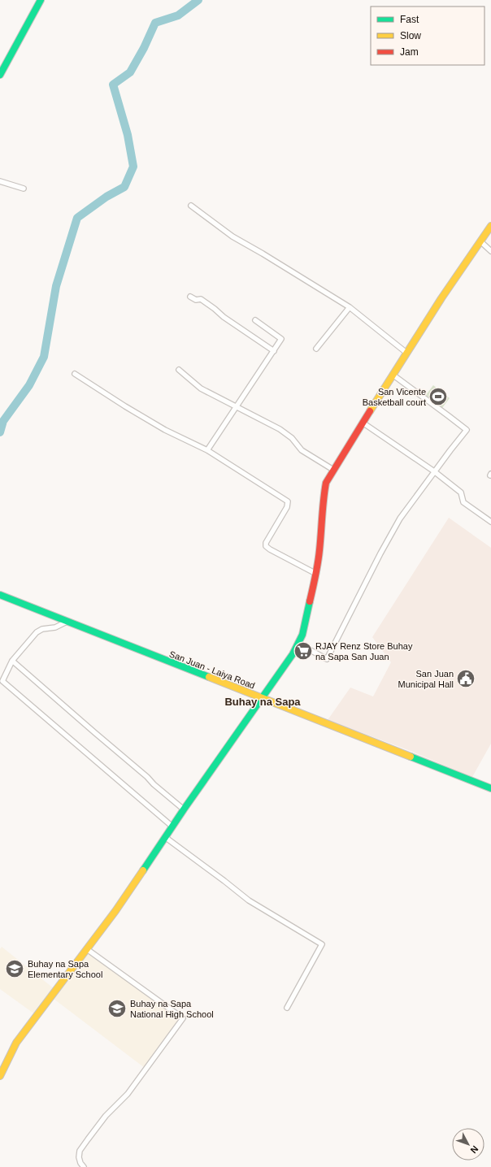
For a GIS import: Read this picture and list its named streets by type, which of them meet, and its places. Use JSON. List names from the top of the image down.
{
  "streets": {
    "street": ["San Juan - Laiya Road"]
  },
  "districts": ["Buhay na Sapa"],
  "places": {
    "sports": ["San Vicente Basketball court"],
    "supermarket": ["RJAY Renz Store Buhay na Sapa San Juan"],
    "public building": ["San Juan Municipal Hall"],
    "school or university": ["Buhay na Sapa Elementary School", "Buhay na Sapa National High School"]
  },
  "legend": ["Fast", "Slow", "Jam"],
  "north": "bottom right"
}
